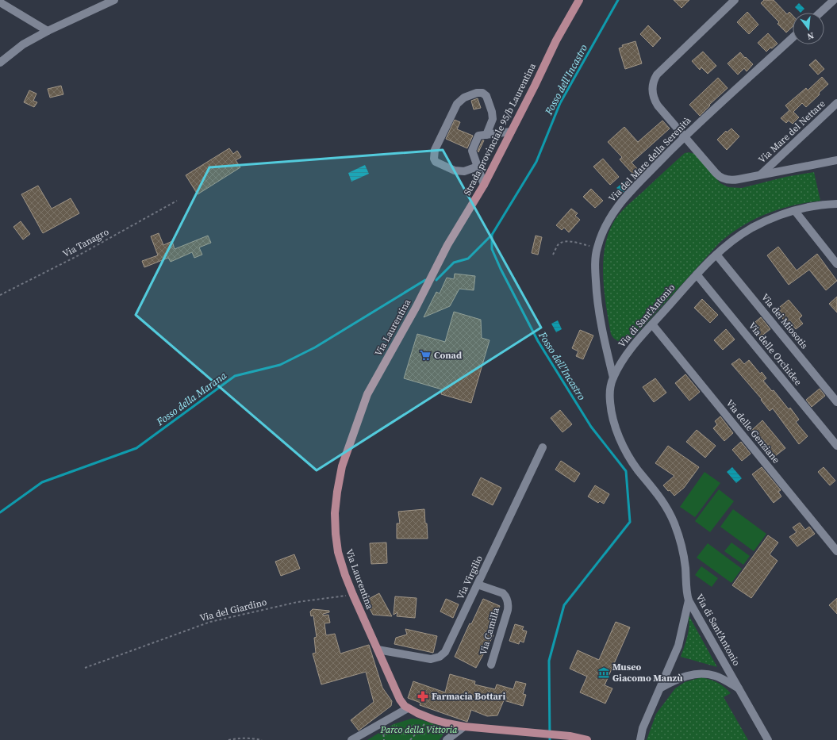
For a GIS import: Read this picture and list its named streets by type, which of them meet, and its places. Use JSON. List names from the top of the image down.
{
  "streets": {
    "main road": ["Strada provinciale 95/b Laurentina", "Via Laurentina"],
    "street": [
      "Via Mare del Nettare",
      "Via del Mare della Serenità",
      "Via di Sant'Antonio",
      "Via dei Miosotis",
      "Via delle Orchidee",
      "Via delle Genziane",
      "Via Virgilio",
      "Via Camilla"
    ],
    "path": ["Via Tanagro", "Via del Giardino"]
  },
  "crossings": [
    ["Strada provinciale 95/b Laurentina", "Via Laurentina"],
    ["Via del Mare della Serenità", "Via di Sant'Antonio"],
    ["Via di Sant'Antonio", "Via dei Miosotis"],
    ["Via di Sant'Antonio", "Via delle Orchidee"],
    ["Via di Sant'Antonio", "Via delle Genziane"],
    ["Via Laurentina", "Via Virgilio"],
    ["Via Laurentina", "Via del Giardino"],
    ["Via Virgilio", "Via Camilla"]
  ],
  "water": ["Fosso dell'Incastro", "Fosso della Marana"],
  "parks": ["Parco della Vittoria"],
  "places": {
    "supermarket": ["Conad"],
    "museum": ["Museo Giacomo Manzù"],
    "pharmacy": ["Farmacia Bottari"]
  },
  "north": "bottom"
}
